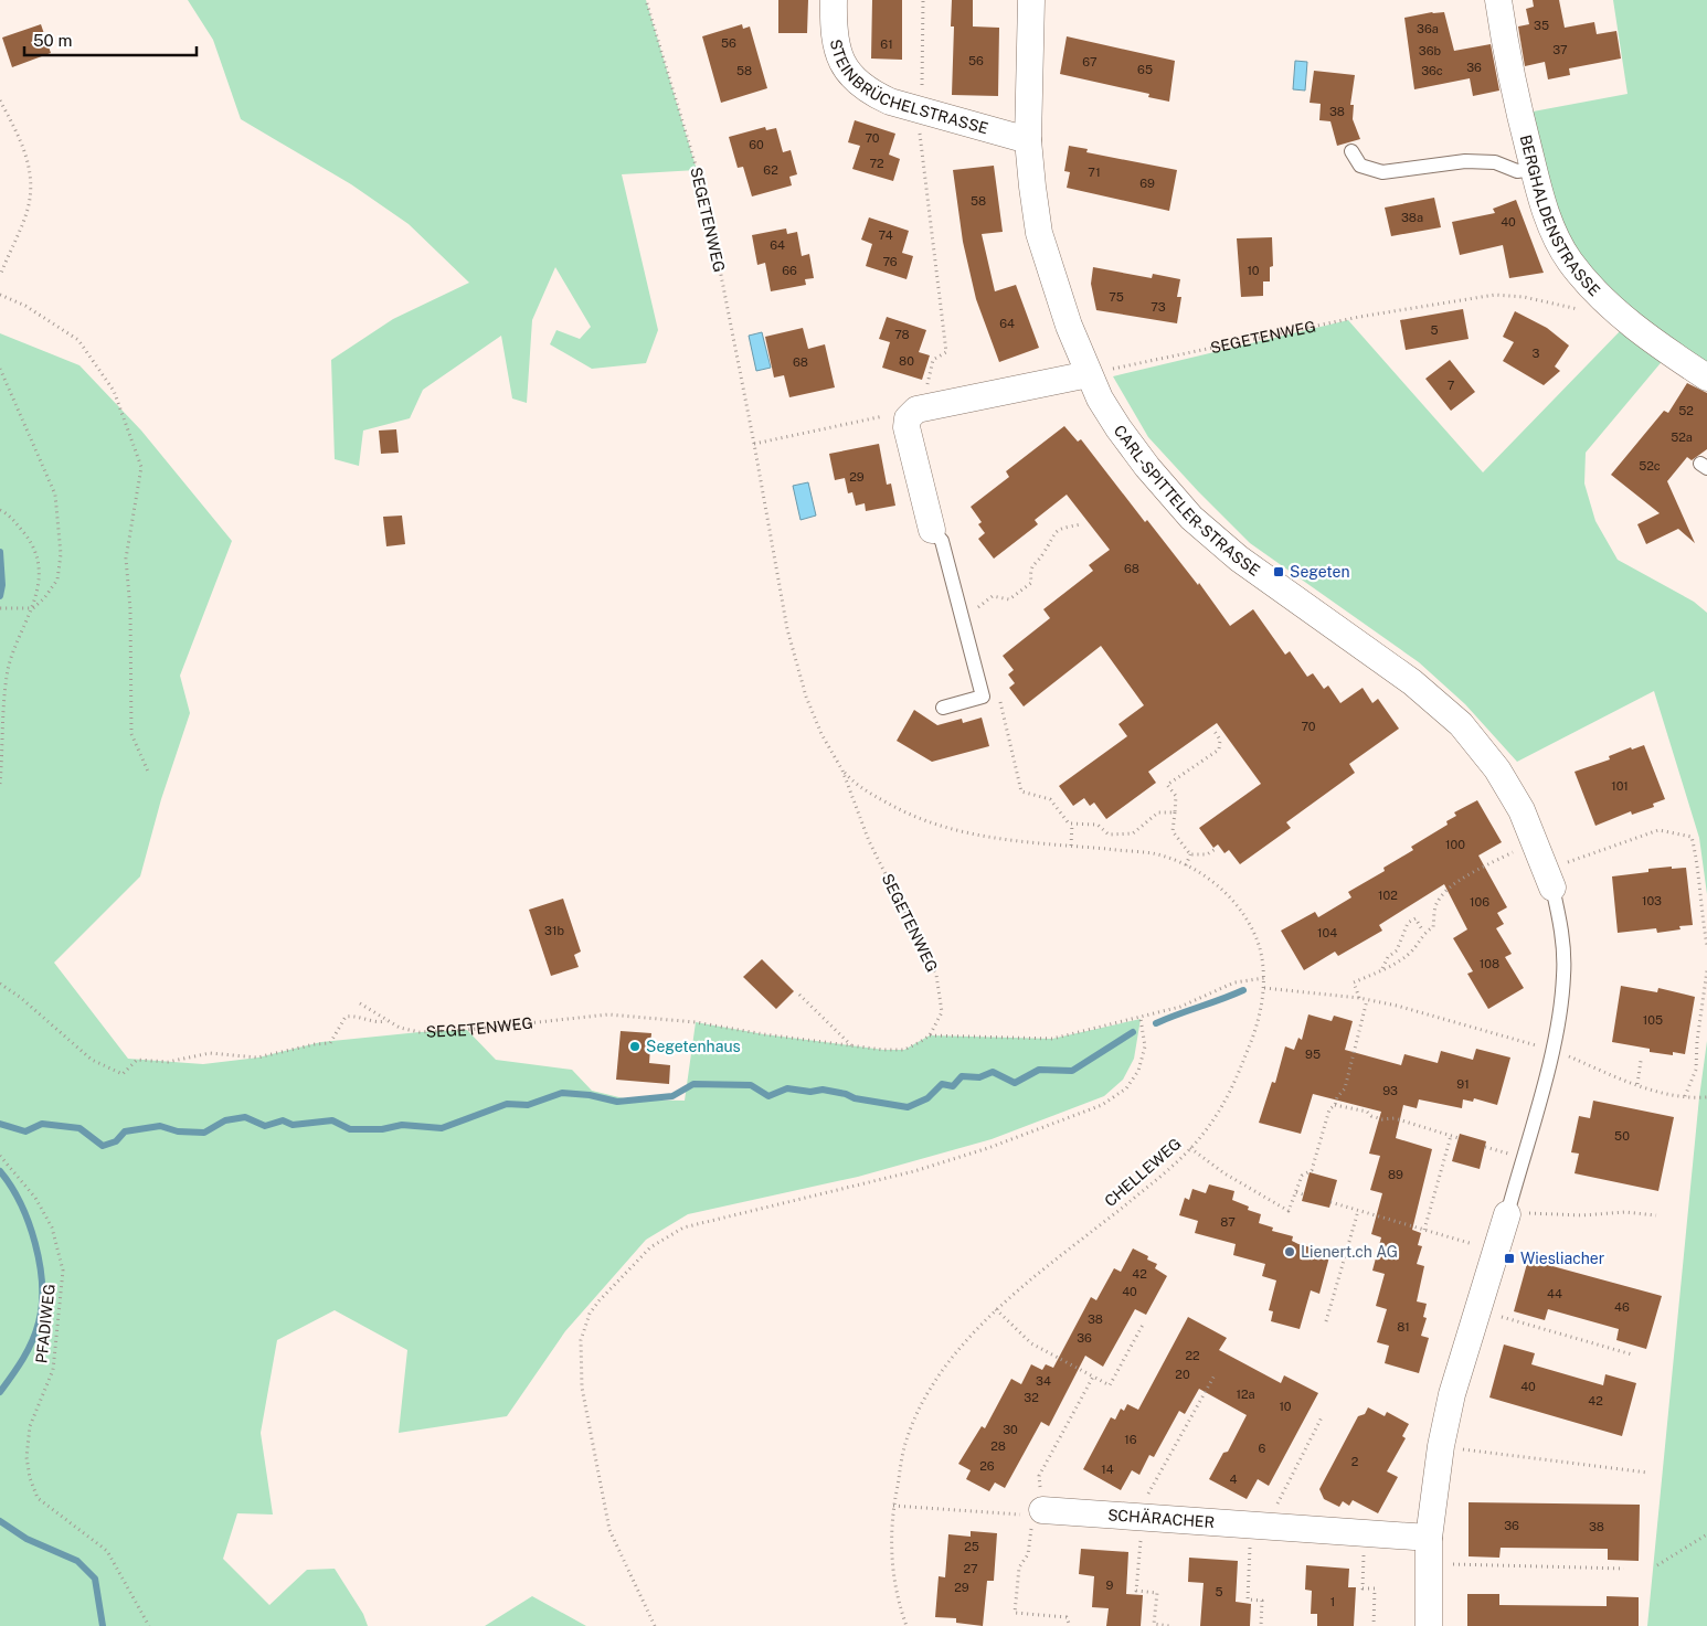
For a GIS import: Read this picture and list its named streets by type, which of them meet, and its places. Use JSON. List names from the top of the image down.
{
  "streets": {
    "street": [
      "STEINBRÜCHELSTRASSE",
      "BERGHALDENSTRASSE",
      "CARL-SPITTELER-STRASSE",
      "SCHÄRACHER"
    ],
    "path": ["SEGETENWEG", "CHELLEWEG", "PFADIWEG"]
  },
  "crossings": [
    ["STEINBRÜCHELSTRASSE", "CARL-SPITTELER-STRASSE"],
    ["SEGETENWEG", "CARL-SPITTELER-STRASSE"],
    ["SEGETENWEG", "CHELLEWEG"]
  ],
  "places": {
    "transit": ["Segeten", "Wiesliacher"],
    "other": ["Segetenhaus", "Lienert.ch AG"]
  },
  "house_numbers": [
    "35",
    "36a",
    "56",
    "61",
    "37",
    "36b",
    "56",
    "67",
    "36",
    "65",
    "58",
    "36c",
    "38",
    "70",
    "60",
    "72",
    "62",
    "71",
    "69",
    "58",
    "38a",
    "40",
    "74",
    "64",
    "76",
    "66",
    "10",
    "75",
    "73",
    "64",
    "5",
    "78",
    "3",
    "80",
    "68",
    "7",
    "52",
    "52a",
    "52c",
    "29",
    "68",
    "70",
    "101",
    "100",
    "102",
    "103",
    "106",
    "31b",
    "104",
    "108",
    "105",
    "95",
    "91",
    "93",
    "50",
    "89",
    "87",
    "42",
    "40",
    "44",
    "46",
    "38",
    "81",
    "36",
    "22",
    "20",
    "34",
    "40",
    "12a",
    "32",
    "42",
    "10",
    "30",
    "16",
    "28",
    "6",
    "2",
    "26",
    "14",
    "4",
    "36",
    "38",
    "25",
    "27",
    "9",
    "29",
    "5",
    "1"
  ],
  "scale_bar": "50 m"
}
